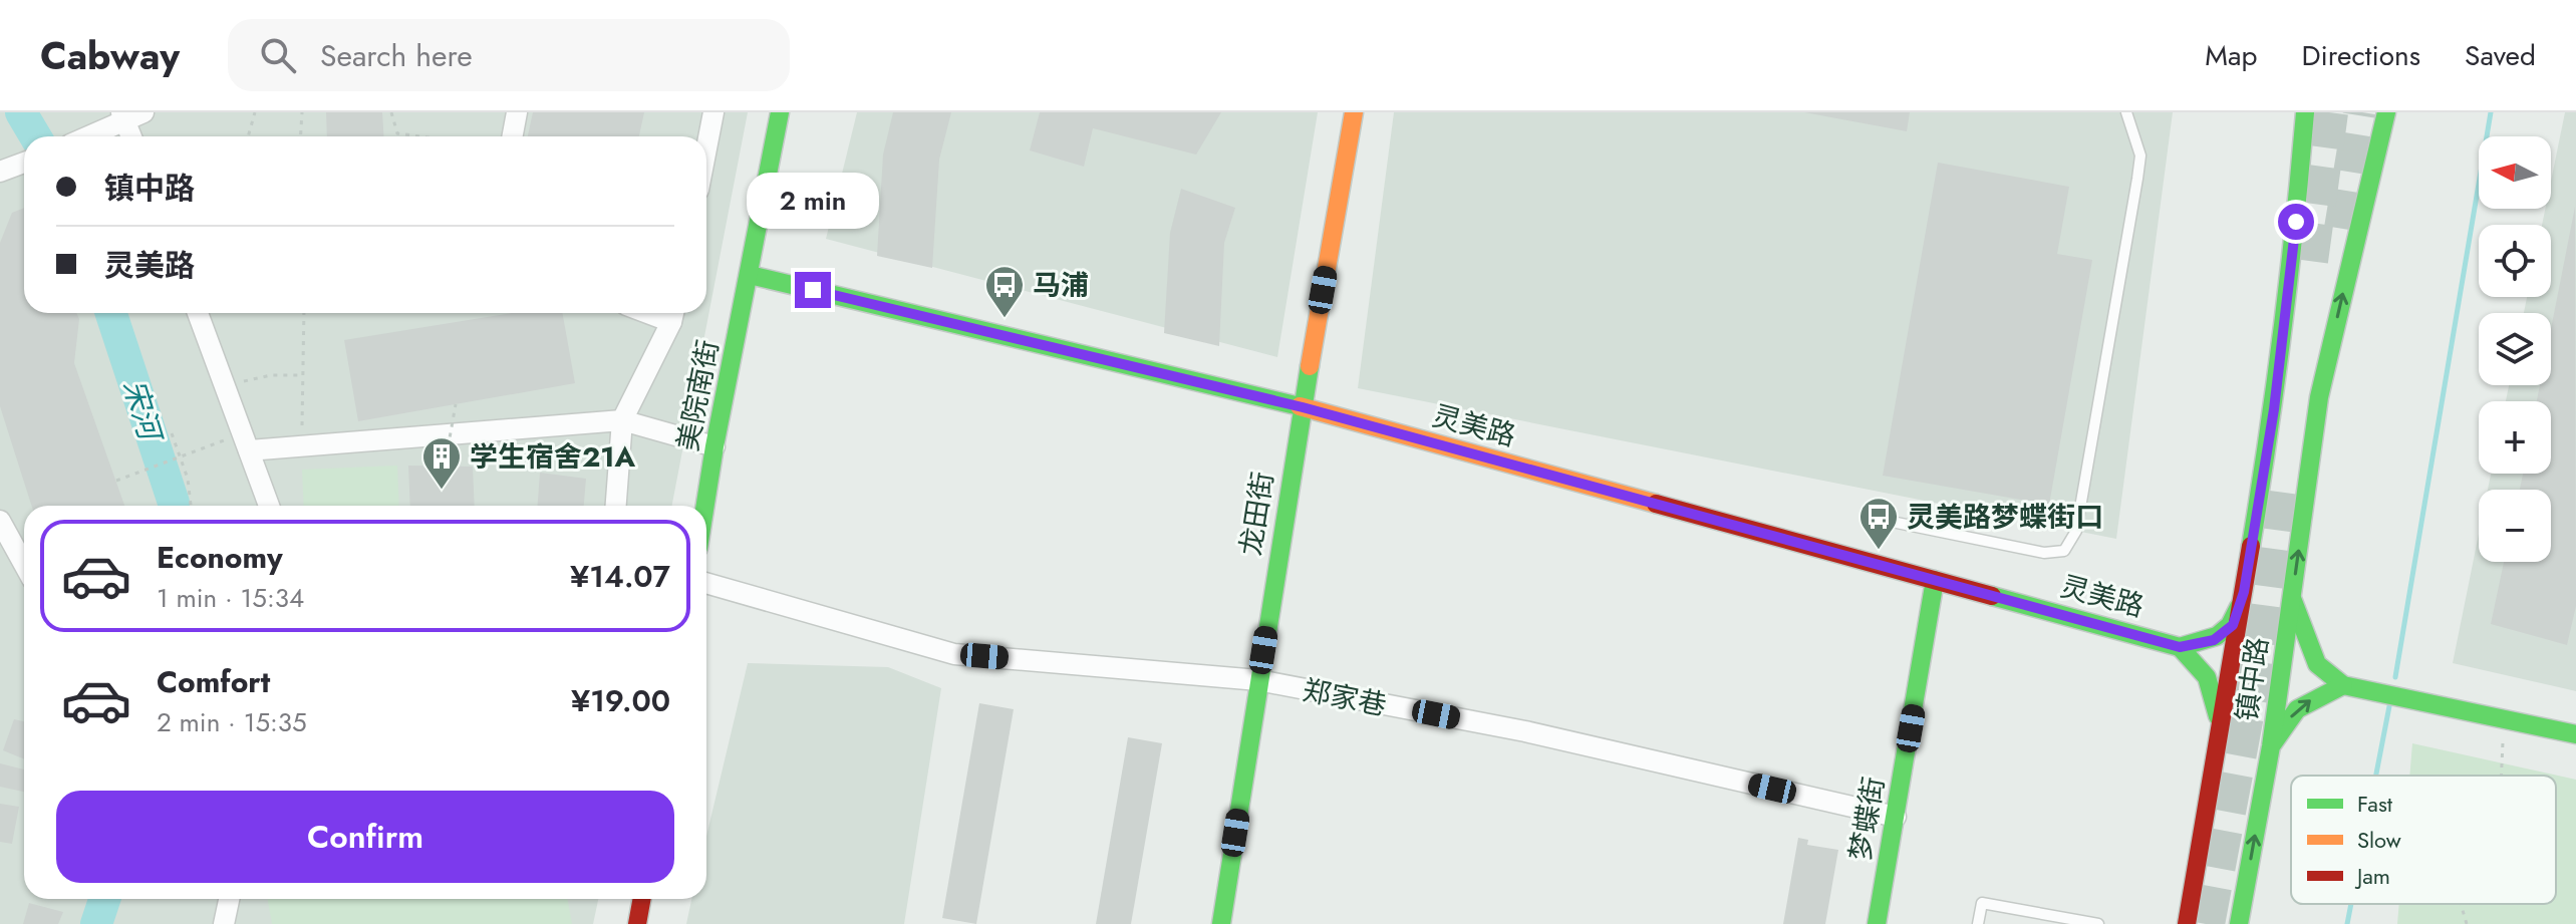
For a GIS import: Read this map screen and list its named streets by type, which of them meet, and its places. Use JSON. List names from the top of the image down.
{
  "streets": {
    "main road": [
      "美院南街",
      "灵美路",
      "龙田街",
      "镇中路",
      "梦蝶街"
    ],
    "street": ["郑家巷"]
  },
  "crossings": [
    ["美院南街", "灵美路"],
    ["灵美路", "龙田街"],
    ["灵美路", "梦蝶街"],
    ["龙田街", "郑家巷"],
    ["郑家巷", "梦蝶街"]
  ],
  "water": ["宋河"],
  "places": {
    "bus stop": ["马浦", "灵美路梦蝶街口"],
    "building": ["学生宿舍21A"]
  },
  "legend": ["Fast", "Slow", "Jam"],
  "north": "left",
  "page": {
    "header": "Cabway",
    "search": "Search here",
    "nav": ["Map", "Directions", "Saved"],
    "map_buttons": ["+", "−"],
    "banner": ["镇中路", "灵美路"],
    "bubble": "2 min",
    "list": [
      {
        "name": "Economy",
        "note": "1 min · 15:34",
        "value": "¥14.07"
      },
      {
        "name": "Comfort",
        "note": "2 min · 15:35",
        "value": "¥19.00"
      }
    ],
    "buttons": "Confirm"
  }
}
